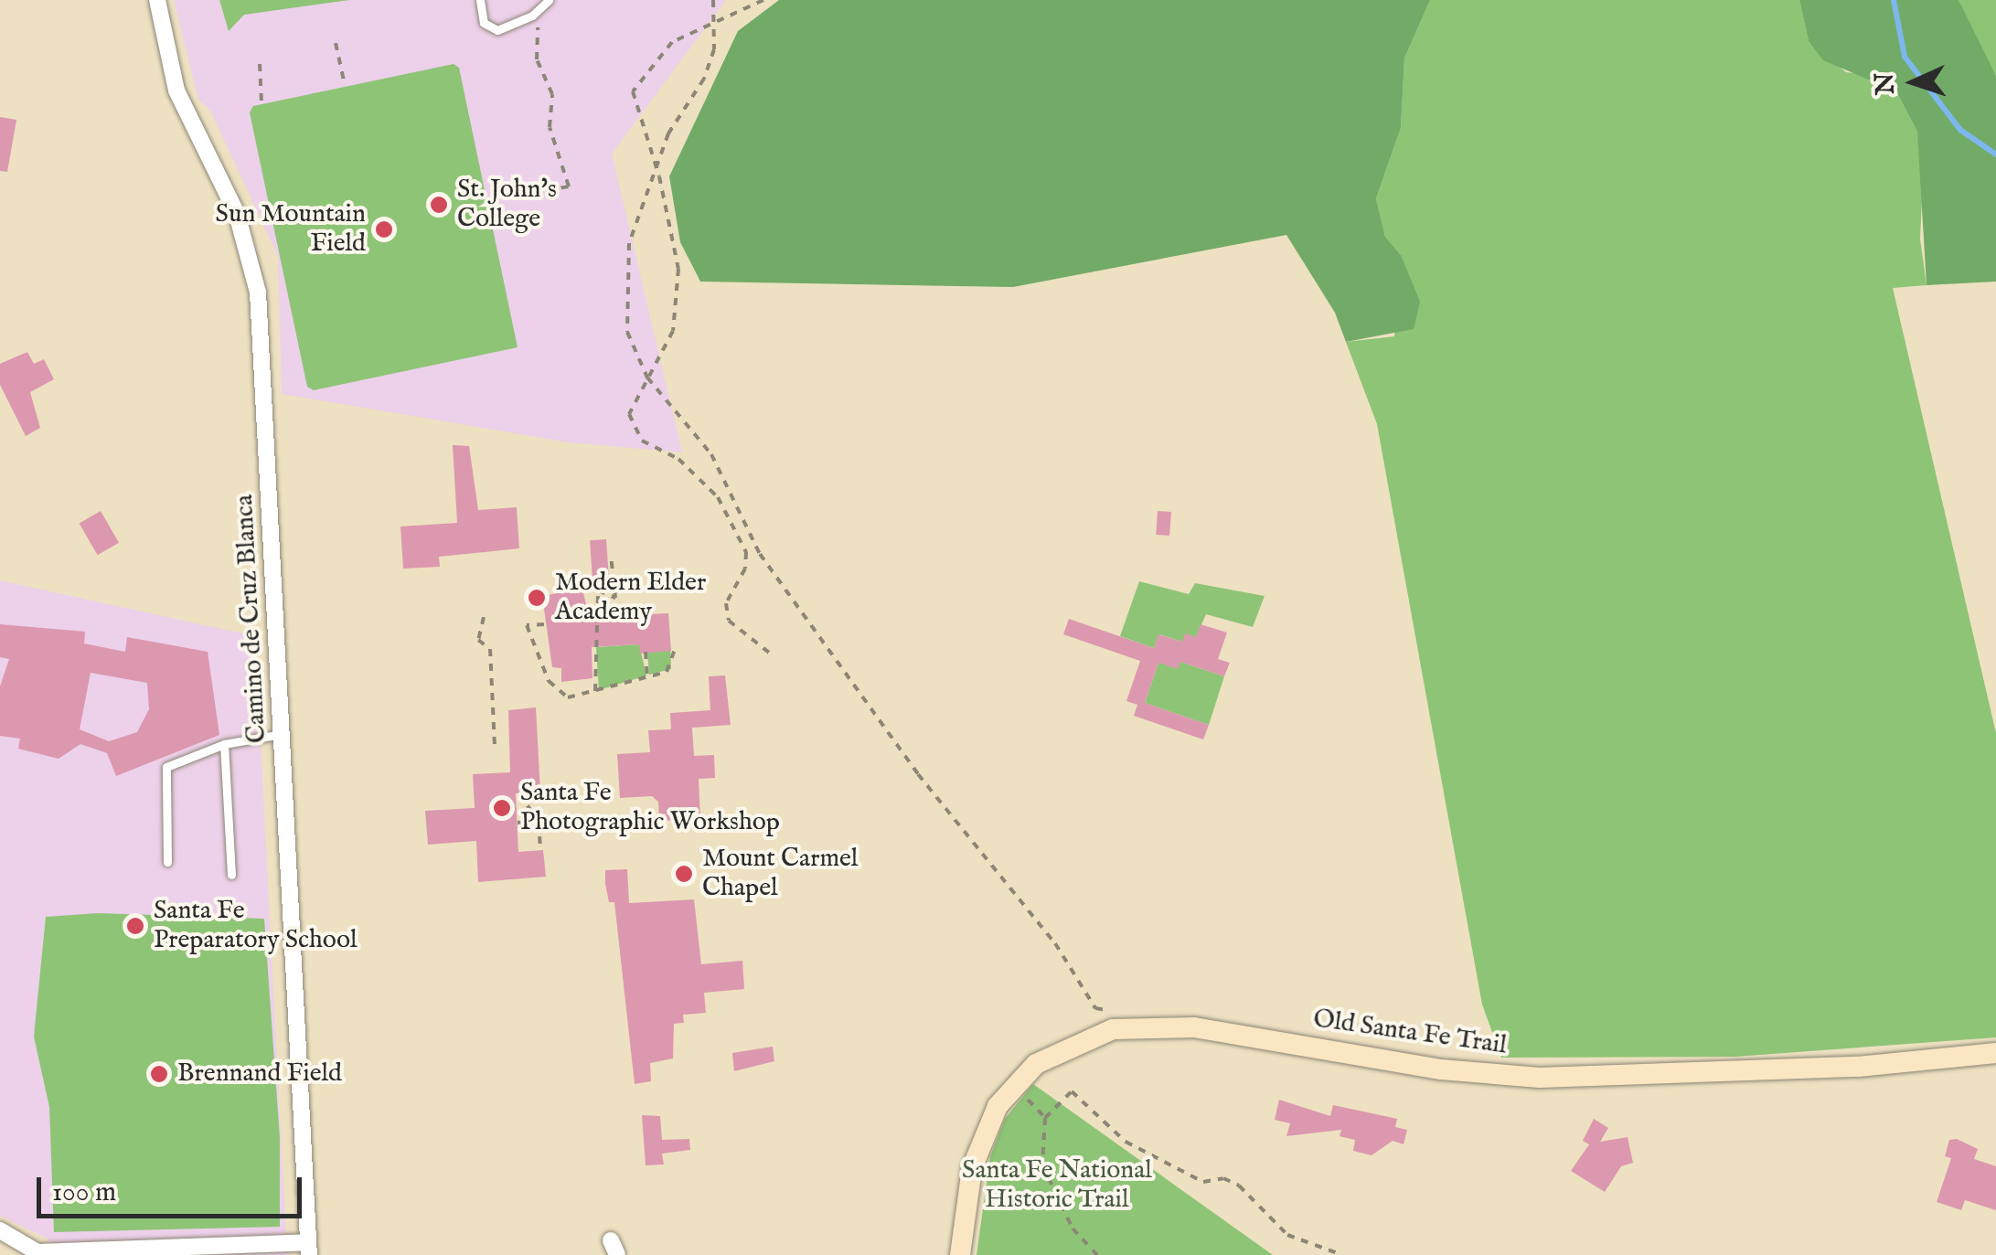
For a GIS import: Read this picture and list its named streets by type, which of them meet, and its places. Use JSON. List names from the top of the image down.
{
  "streets": {
    "street": ["Camino de Cruz Blanca", "Old Santa Fe Trail"]
  },
  "parks": ["Santa Fe National Historic Trail"],
  "places": [
    "St. John's College",
    "Sun Mountain Field",
    "Modern Elder Academy",
    "Santa Fe Photographic Workshop",
    "Mount Carmel Chapel",
    "Santa Fe Preparatory School",
    "Brennand Field"
  ],
  "scale_bar": "100 m",
  "north": "left"
}
